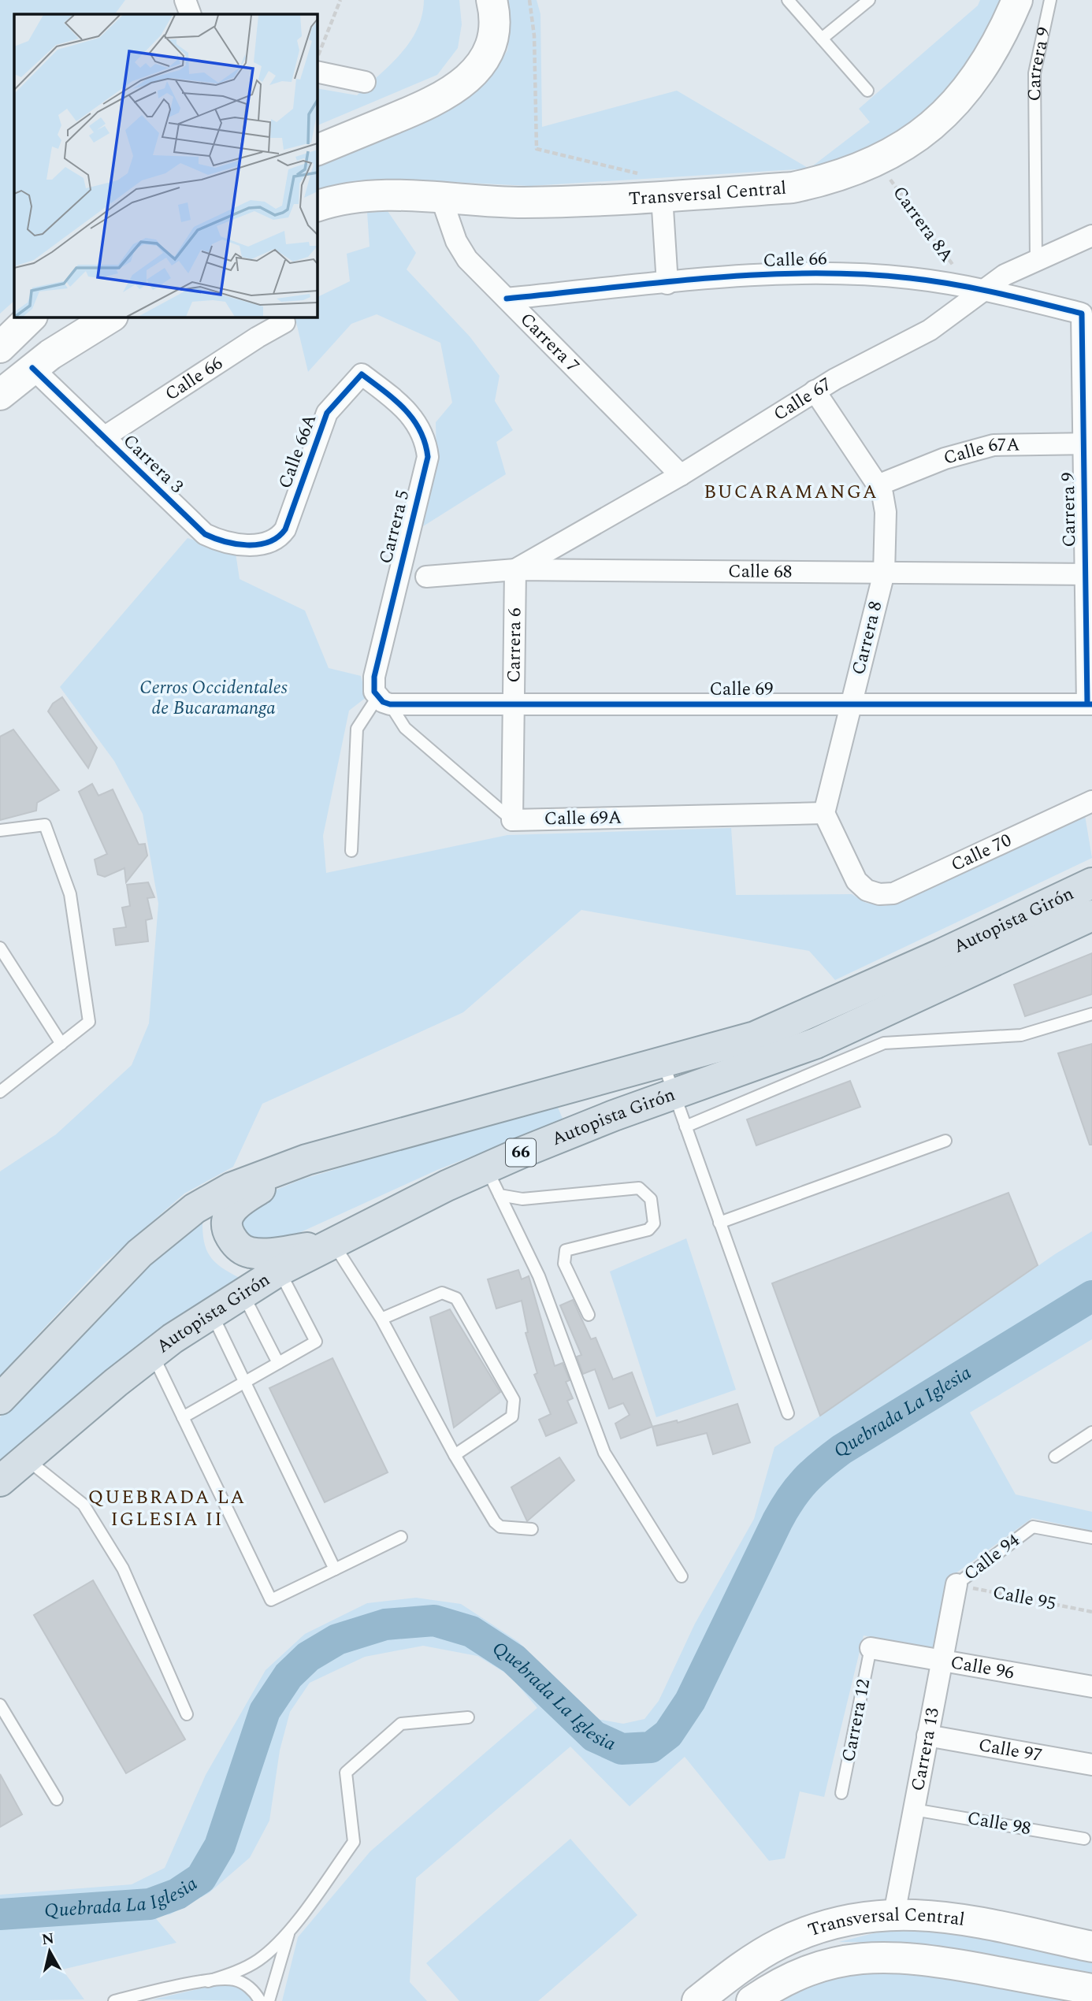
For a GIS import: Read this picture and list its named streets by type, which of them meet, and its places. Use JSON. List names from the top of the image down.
{
  "streets": {
    "highway": ["Autopista Girón", "66"],
    "main road": ["Transversal Central"],
    "street": [
      "Carrera 9",
      "Calle 66",
      "Carrera 7",
      "Calle 67",
      "Calle 66A",
      "Calle 67A",
      "Carrera 3",
      "Carrera 5",
      "Calle 68",
      "Carrera 8",
      "Carrera 6",
      "Calle 69",
      "Calle 69A",
      "Calle 70",
      "Calle 96",
      "Carrera 13",
      "Calle 97"
    ],
    "lane": ["Calle 94", "Carrera 12", "Calle 98"],
    "path": ["Carrera 8A", "Calle 95"]
  },
  "crossings": [
    ["Carrera 9", "Calle 66"],
    ["Carrera 9", "Calle 67"],
    ["Carrera 9", "Calle 67A"],
    ["Carrera 9", "Calle 68"],
    ["Carrera 9", "Calle 69"],
    ["Transversal Central", "Carrera 8A"],
    ["Transversal Central", "Carrera 7"],
    ["Transversal Central", "Carrera 13"],
    ["Carrera 8A", "Calle 66"],
    ["Carrera 8A", "Calle 67"],
    ["Calle 66", "Carrera 7"],
    ["Calle 66", "Calle 67"],
    ["Calle 66", "Carrera 3"],
    ["Carrera 7", "Calle 67"],
    ["Calle 67", "Calle 68"],
    ["Calle 67", "Carrera 8"],
    ["Calle 67", "Carrera 6"],
    ["Calle 66A", "Carrera 3"],
    ["Calle 66A", "Carrera 5"],
    ["Calle 67A", "Carrera 8"],
    ["Carrera 5", "Calle 69"],
    ["Calle 68", "Carrera 8"],
    ["Calle 68", "Carrera 6"],
    ["Carrera 8", "Calle 69"],
    ["Carrera 8", "Calle 69A"],
    ["Carrera 8", "Calle 70"],
    ["Carrera 6", "Calle 69"],
    ["Carrera 6", "Calle 69A"],
    ["Calle 69A", "Calle 70"],
    ["Calle 94", "Calle 95"],
    ["Calle 94", "Carrera 13"],
    ["Calle 95", "Carrera 13"],
    ["Calle 96", "Carrera 12"],
    ["Calle 96", "Carrera 13"],
    ["Carrera 13", "Calle 97"],
    ["Carrera 13", "Calle 98"]
  ],
  "districts": ["BUCARAMANGA", "QUEBRADA LA IGLESIA II"],
  "water": ["Quebrada La Iglesia"],
  "parks": ["Cerros Occidentales de Bucaramanga"],
  "north": "top"
}
